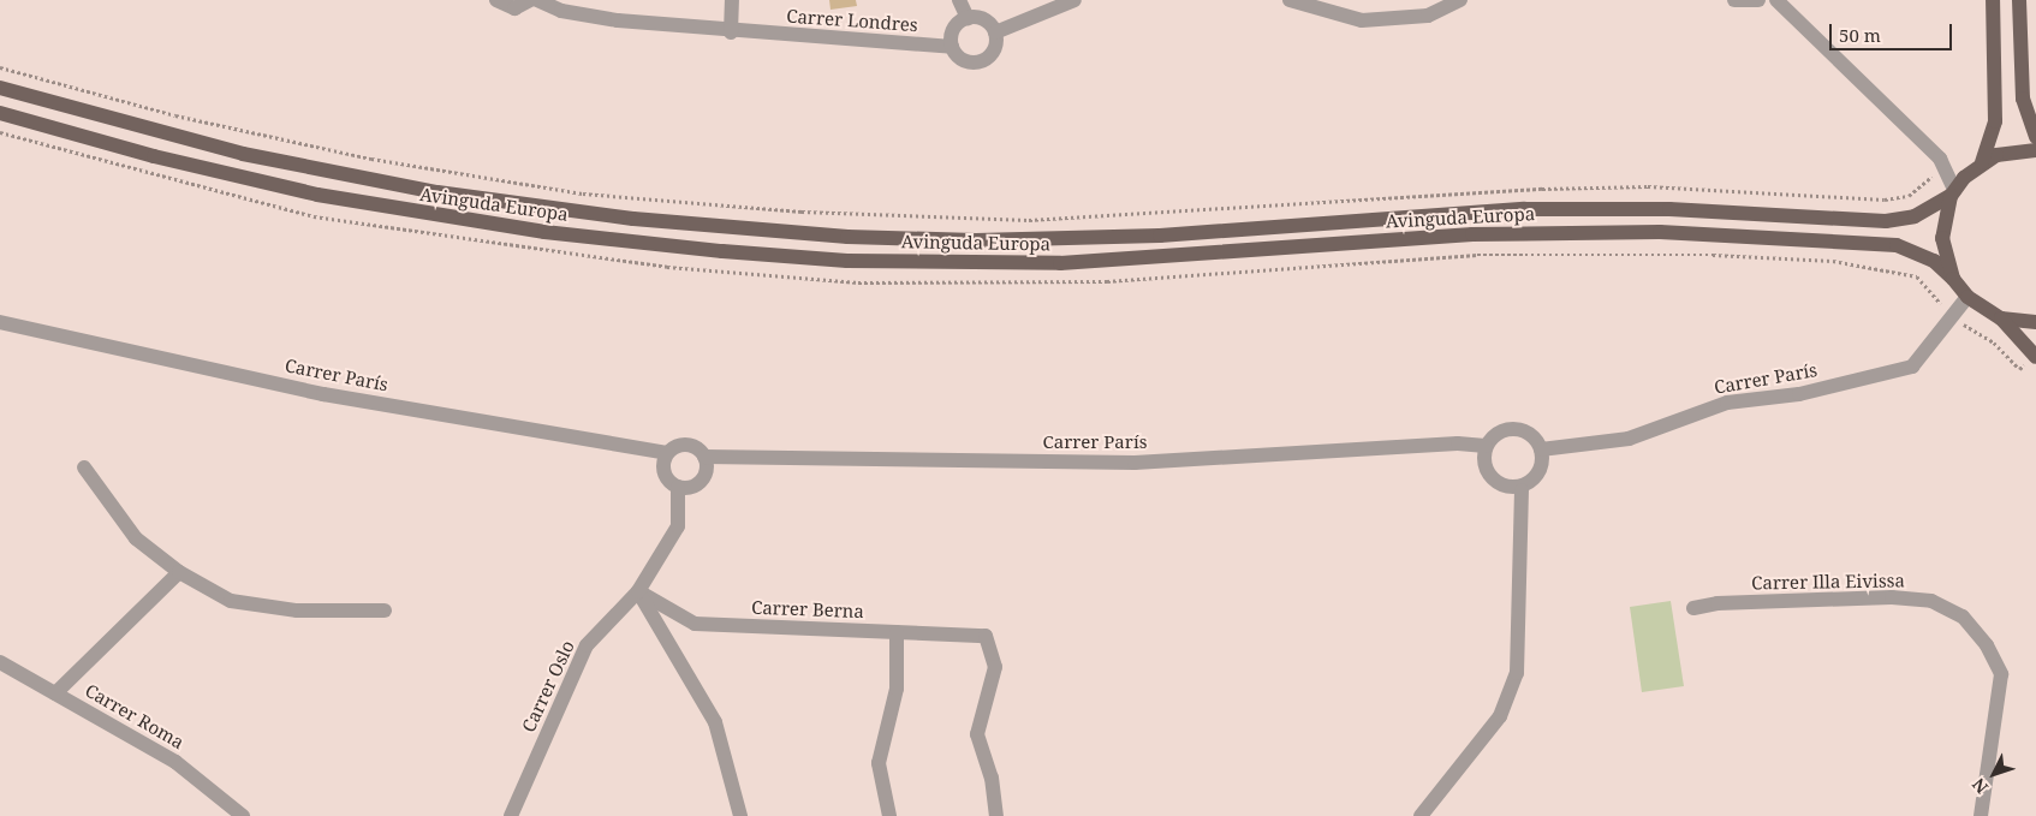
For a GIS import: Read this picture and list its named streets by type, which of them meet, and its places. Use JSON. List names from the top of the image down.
{
  "streets": {
    "main road": ["Avinguda Europa"],
    "street": [
      "Carrer Londres",
      "Carrer París",
      "Carrer Illa Eivissa",
      "Carrer Berna",
      "Carrer Oslo",
      "Carrer Roma"
    ]
  },
  "crossings": [
    ["Carrer París", "Carrer Oslo"],
    ["Carrer Berna", "Carrer Oslo"]
  ],
  "scale_bar": "50 m",
  "north": "bottom left"
}
